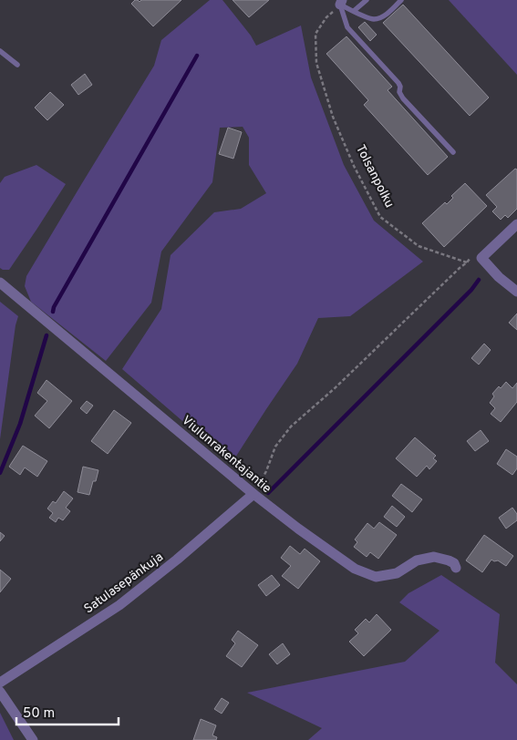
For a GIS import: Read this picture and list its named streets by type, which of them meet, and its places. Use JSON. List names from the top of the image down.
{
  "streets": {
    "street": ["Viulunrakentajantie", "Satulasepänkuja"],
    "path": ["Tolsanpolku"]
  },
  "crossings": [
    ["Viulunrakentajantie", "Satulasepänkuja"]
  ],
  "scale_bar": "50 m"
}
